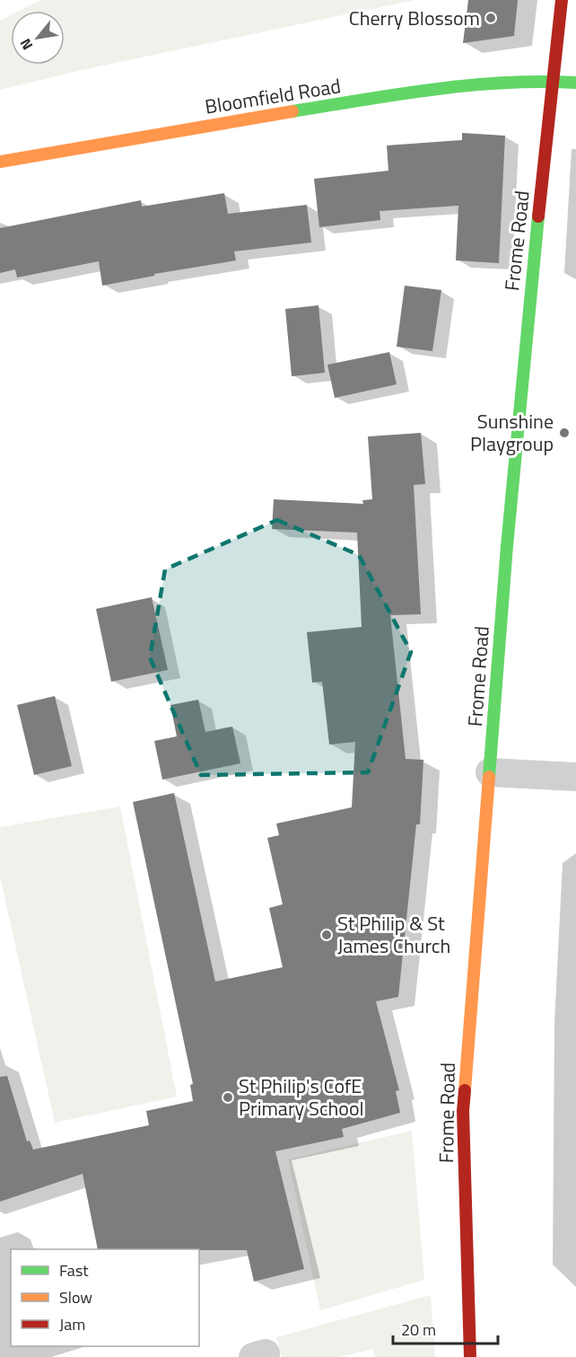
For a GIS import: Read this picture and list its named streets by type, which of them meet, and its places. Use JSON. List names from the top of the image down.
{
  "streets": {
    "street": ["Bloomfield Road", "Frome Road"]
  },
  "crossings": [
    ["Bloomfield Road", "Frome Road"]
  ],
  "places": [
    "Cherry Blossom",
    "Sunshine Playgroup",
    "St Philip & St James Church",
    "St Philip's CofE Primary School"
  ],
  "legend": ["Fast", "Slow", "Jam"],
  "scale_bar": "20 m",
  "north": "bottom left"
}
